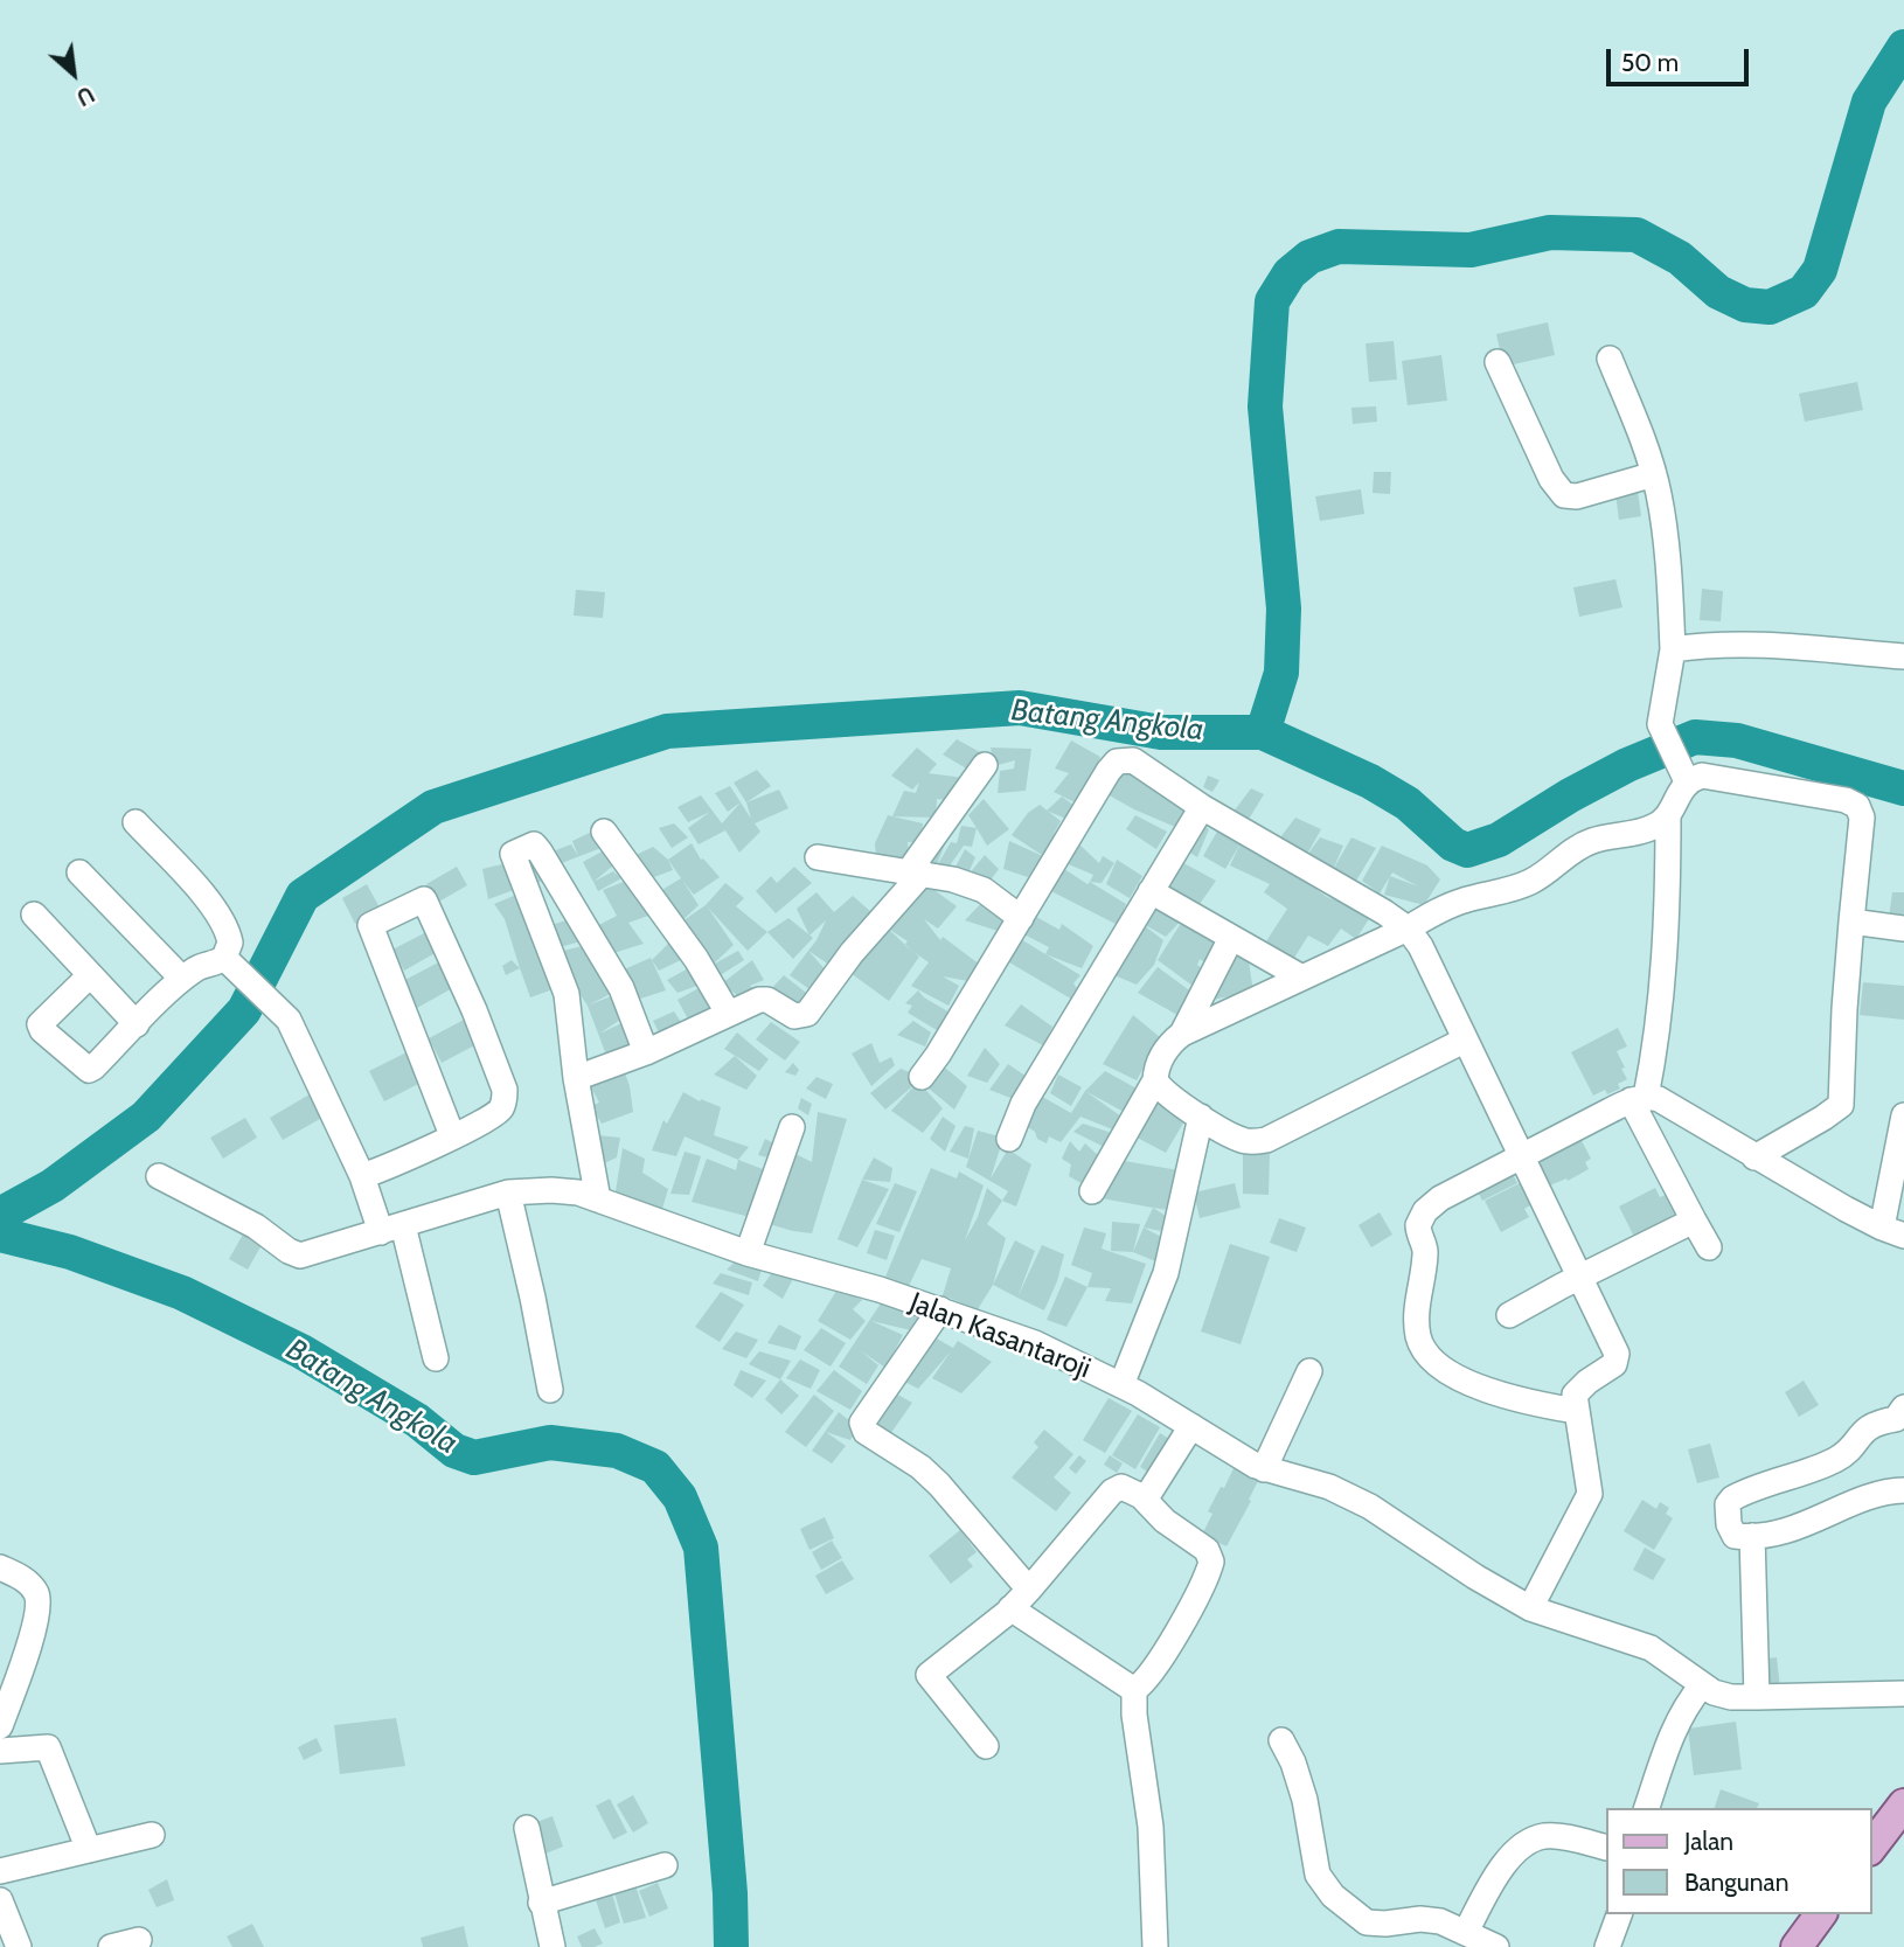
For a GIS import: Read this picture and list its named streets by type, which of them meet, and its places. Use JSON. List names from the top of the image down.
{
  "streets": {
    "street": ["Jalan Kasantaroji"]
  },
  "water": ["Batang Angkola"],
  "legend": ["Jalan", "Bangunan"],
  "scale_bar": "50 m",
  "north": "bottom right"
}
